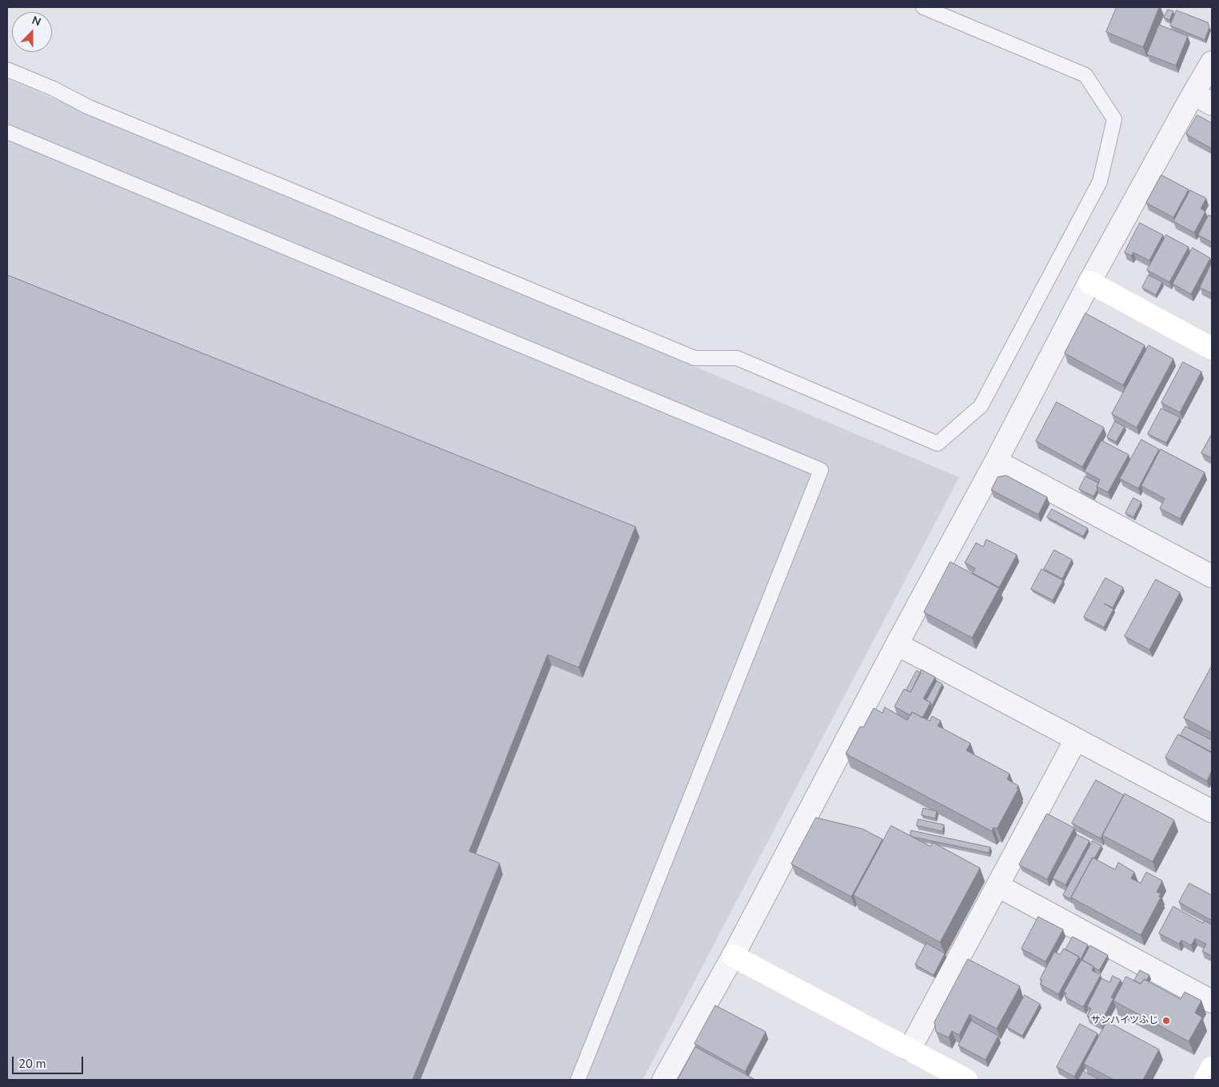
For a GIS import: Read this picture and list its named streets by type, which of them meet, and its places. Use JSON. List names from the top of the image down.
{
  "places": ["サンハイツふじ"],
  "scale_bar": "20 m",
  "north": "top"
}
